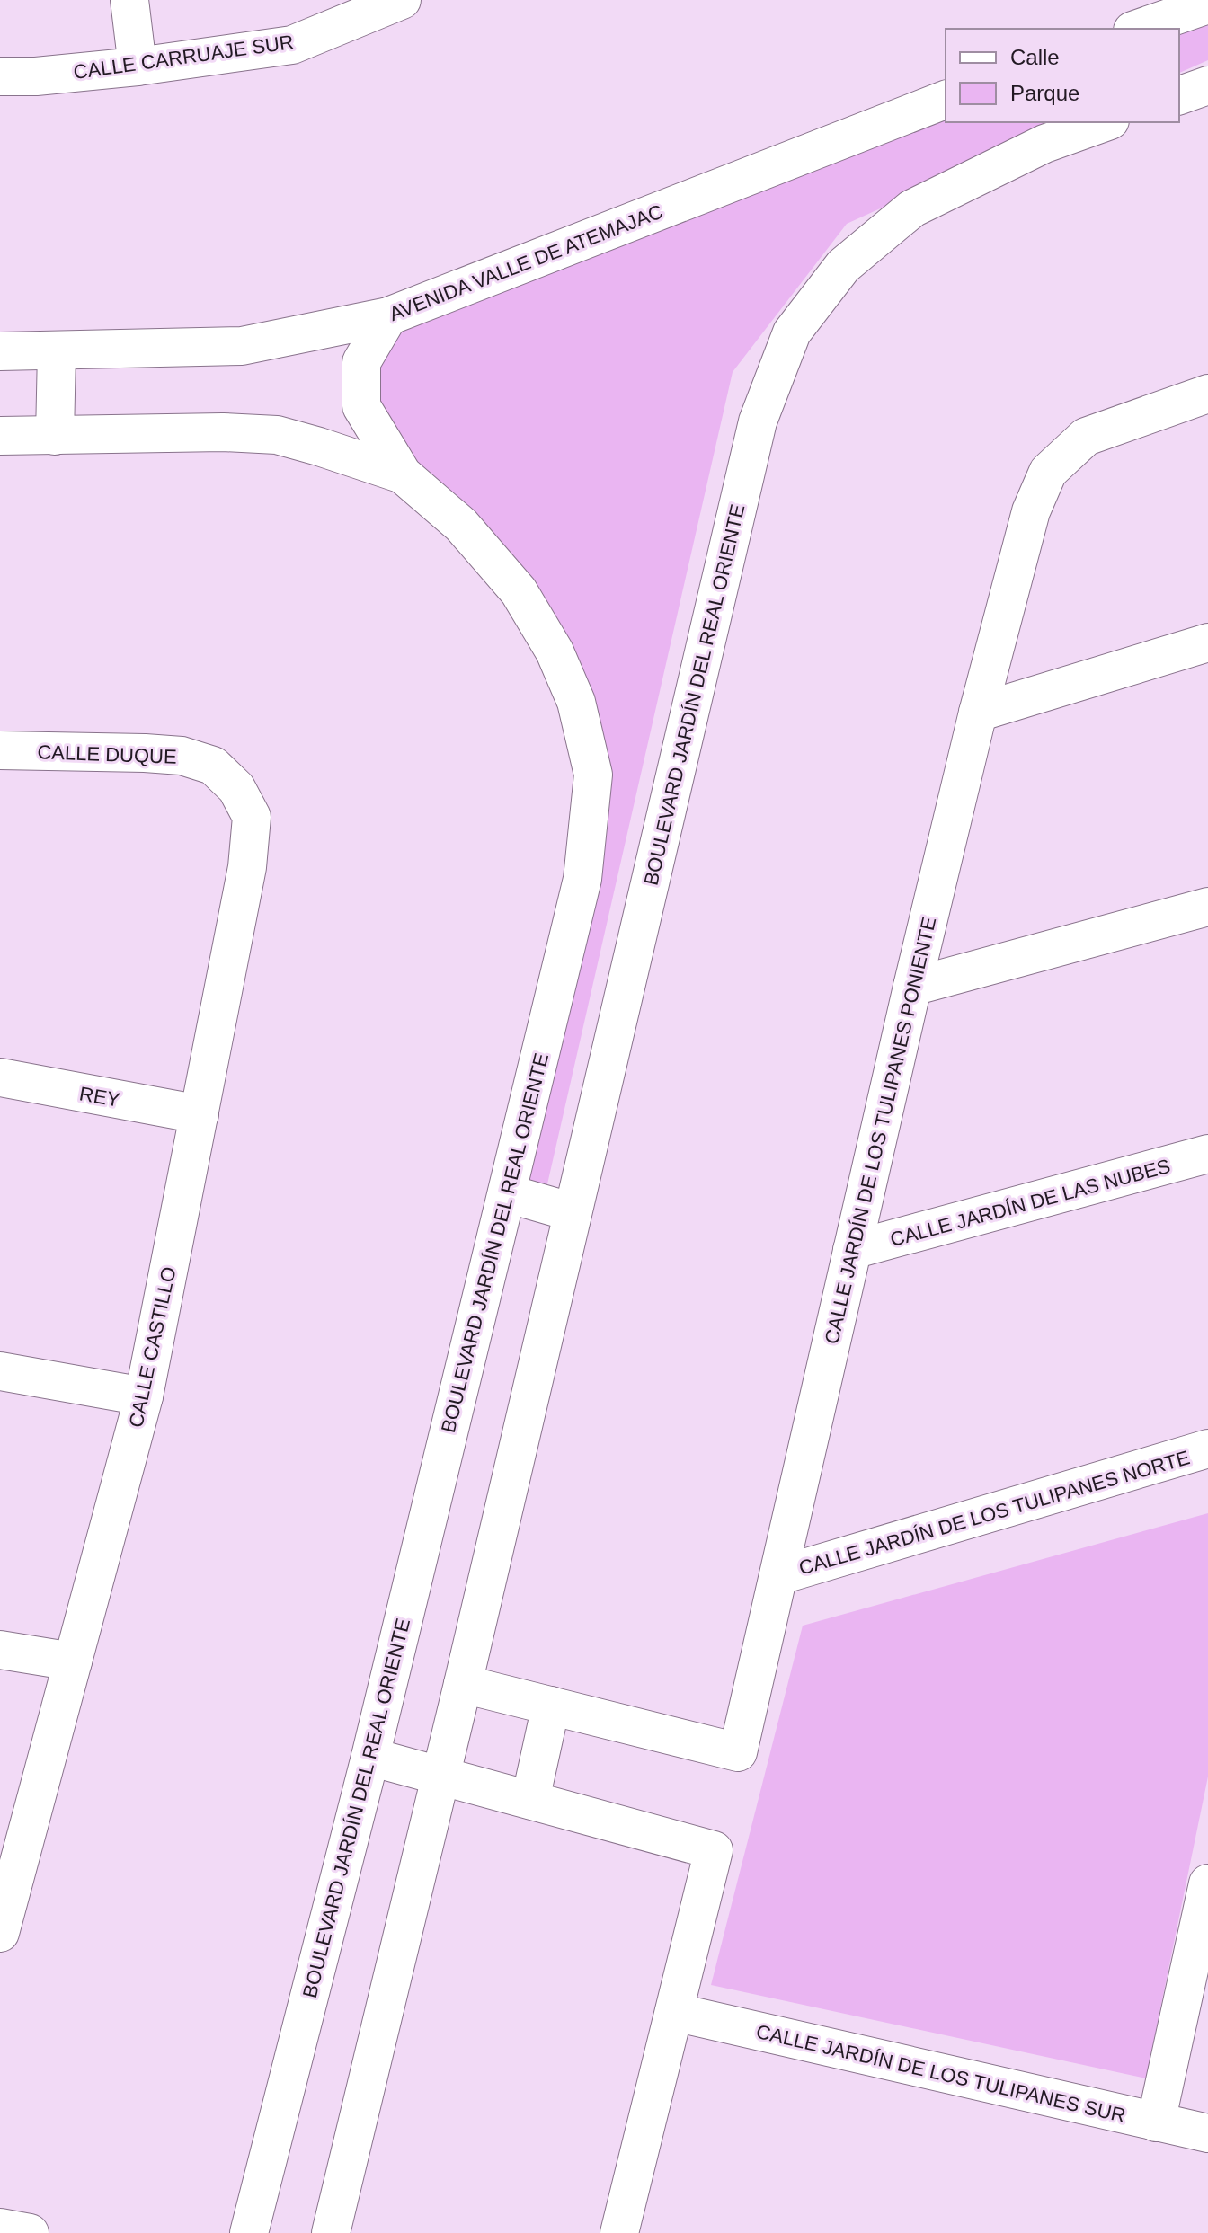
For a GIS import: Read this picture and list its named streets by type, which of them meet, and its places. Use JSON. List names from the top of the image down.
{
  "streets": {
    "street": [
      "CALLE CARRUAJE SUR",
      "AVENIDA VALLE DE ATEMAJAC",
      "BOULEVARD JARDÍN DEL REAL ORIENTE",
      "CALLE DUQUE",
      "REY",
      "CALLE JARDÍN DE LOS TULIPANES PONIENTE",
      "CALLE JARDÍN DE LAS NUBES",
      "CALLE CASTILLO",
      "CALLE JARDÍN DE LOS TULIPANES NORTE",
      "CALLE JARDÍN DE LOS TULIPANES SUR"
    ]
  },
  "crossings": [
    ["AVENIDA VALLE DE ATEMAJAC", "BOULEVARD JARDÍN DEL REAL ORIENTE"],
    ["CALLE DUQUE", "CALLE CASTILLO"],
    ["REY", "CALLE CASTILLO"],
    ["CALLE JARDÍN DE LOS TULIPANES PONIENTE", "CALLE JARDÍN DE LAS NUBES"],
    ["CALLE JARDÍN DE LOS TULIPANES PONIENTE", "CALLE JARDÍN DE LOS TULIPANES NORTE"]
  ],
  "legend": ["Calle", "Parque"]
}
